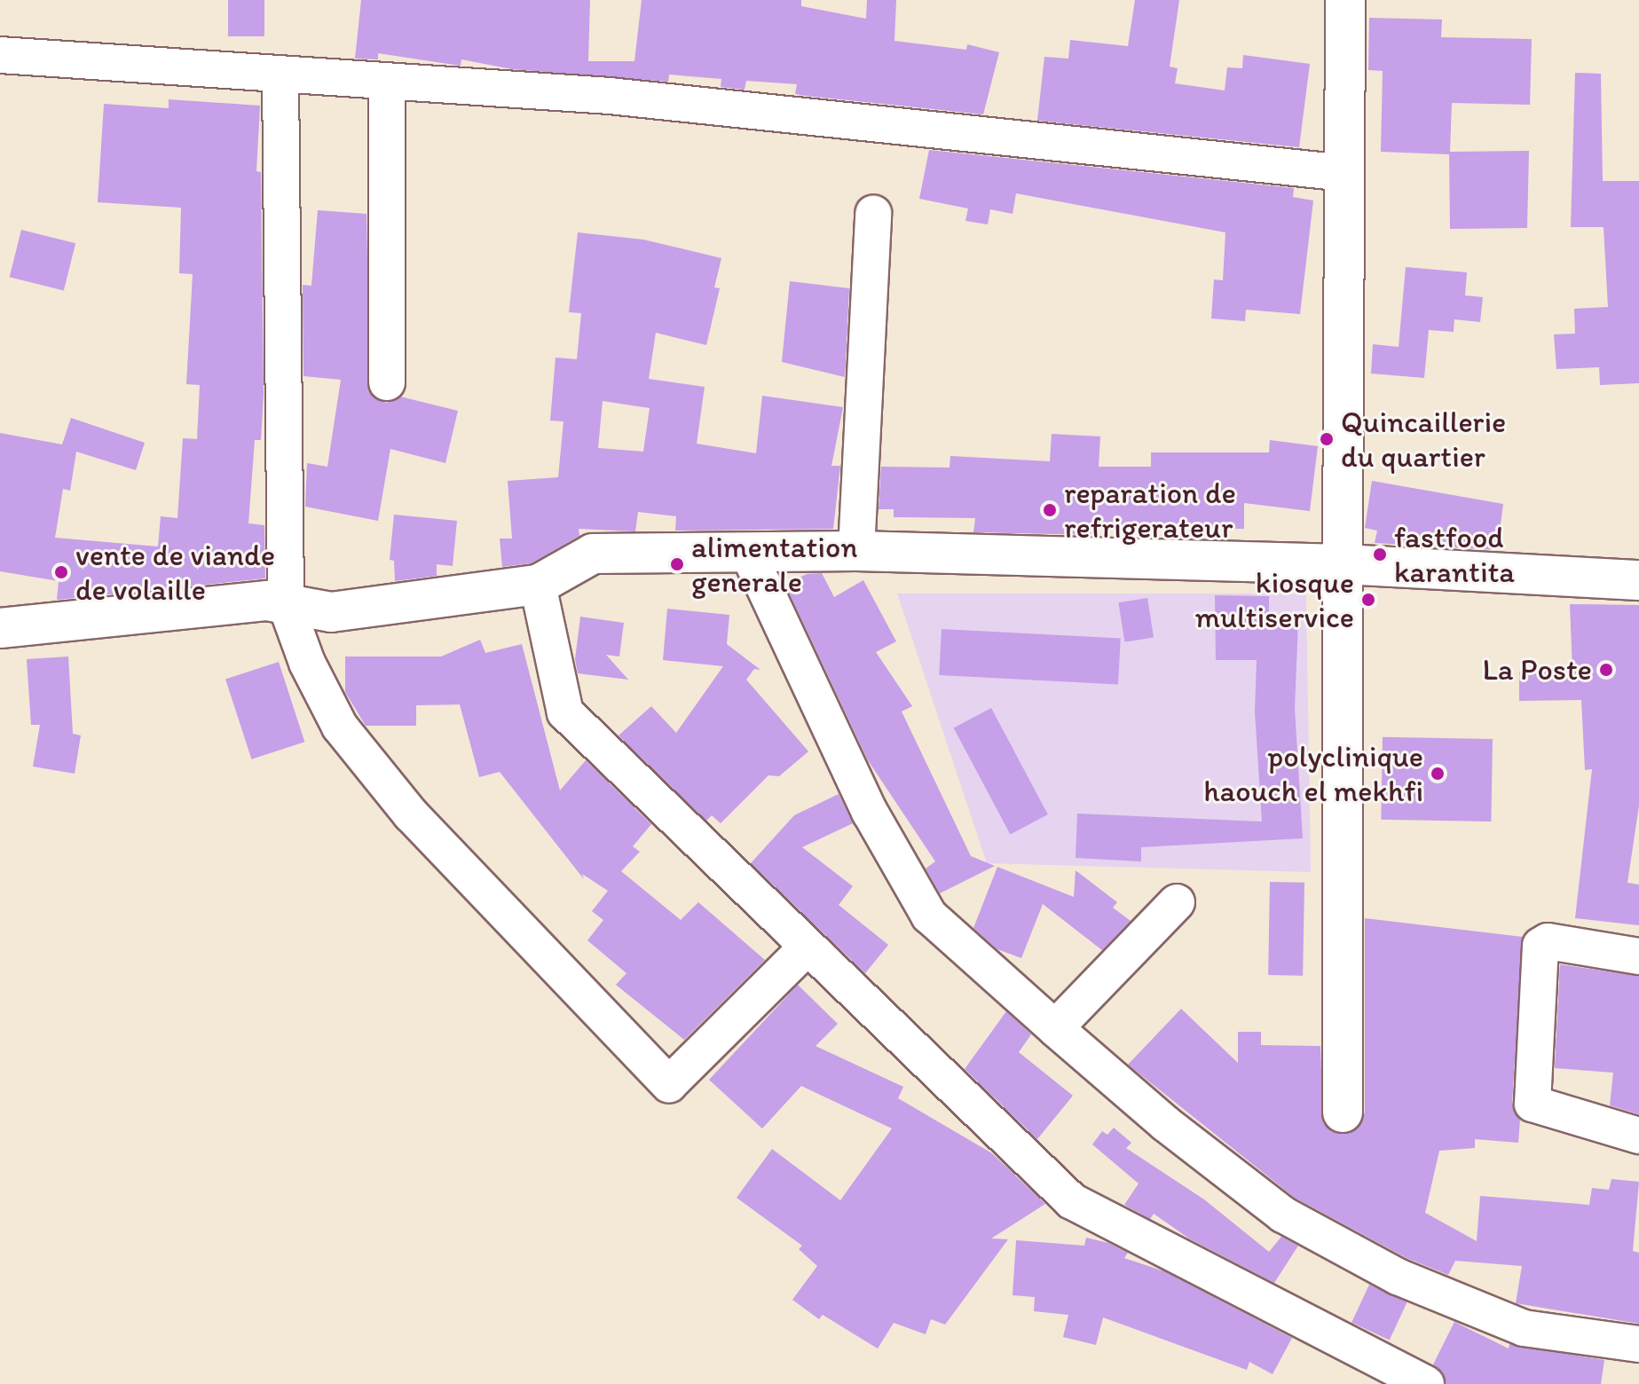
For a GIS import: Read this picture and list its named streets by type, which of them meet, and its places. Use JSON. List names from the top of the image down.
{
  "places": [
    "Quincaillerie du quartier",
    "reparation de refrigerateur",
    "fastfood karantita",
    "alimentation generale",
    "vente de viande de volaille",
    "kiosque multiservice",
    "La Poste",
    "polyclinique haouch el mekhfi"
  ]
}
